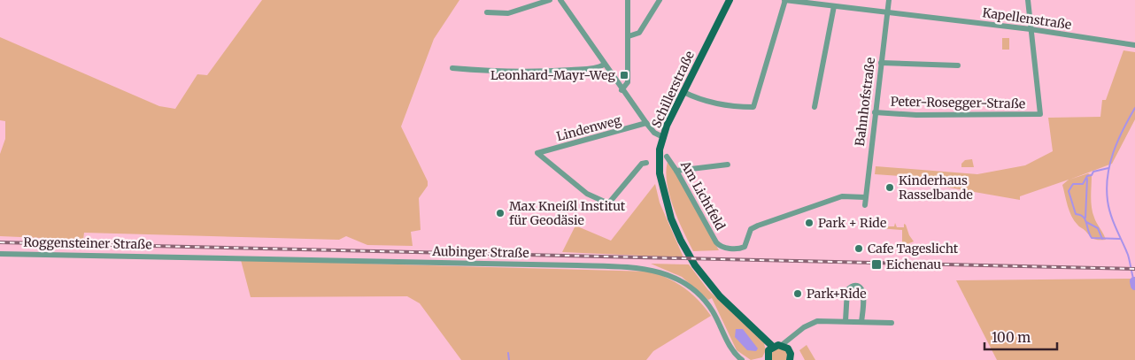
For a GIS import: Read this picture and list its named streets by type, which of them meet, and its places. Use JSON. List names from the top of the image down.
{
  "streets": {
    "main road": ["Schillerstraße"],
    "street": [
      "Kapellenstraße",
      "Bahnhofstraße",
      "Peter-Rosegger-Straße",
      "Lindenweg",
      "Am Lichtfeld",
      "Roggensteiner Straße",
      "Aubinger Straße"
    ]
  },
  "crossings": [
    ["Kapellenstraße", "Bahnhofstraße"],
    ["Kapellenstraße", "Peter-Rosegger-Straße"],
    ["Bahnhofstraße", "Peter-Rosegger-Straße"],
    ["Bahnhofstraße", "Am Lichtfeld"],
    ["Roggensteiner Straße", "Aubinger Straße"]
  ],
  "places": {
    "transit": ["Leonhard-Mayr-Weg", "Eichenau"],
    "other": [
      "Kinderhaus Rasselbande",
      "Max Kneißl Institut für Geodäsie",
      "Park + Ride",
      "Cafe Tageslicht",
      "Park+Ride"
    ]
  },
  "scale_bar": "100 m"
}
